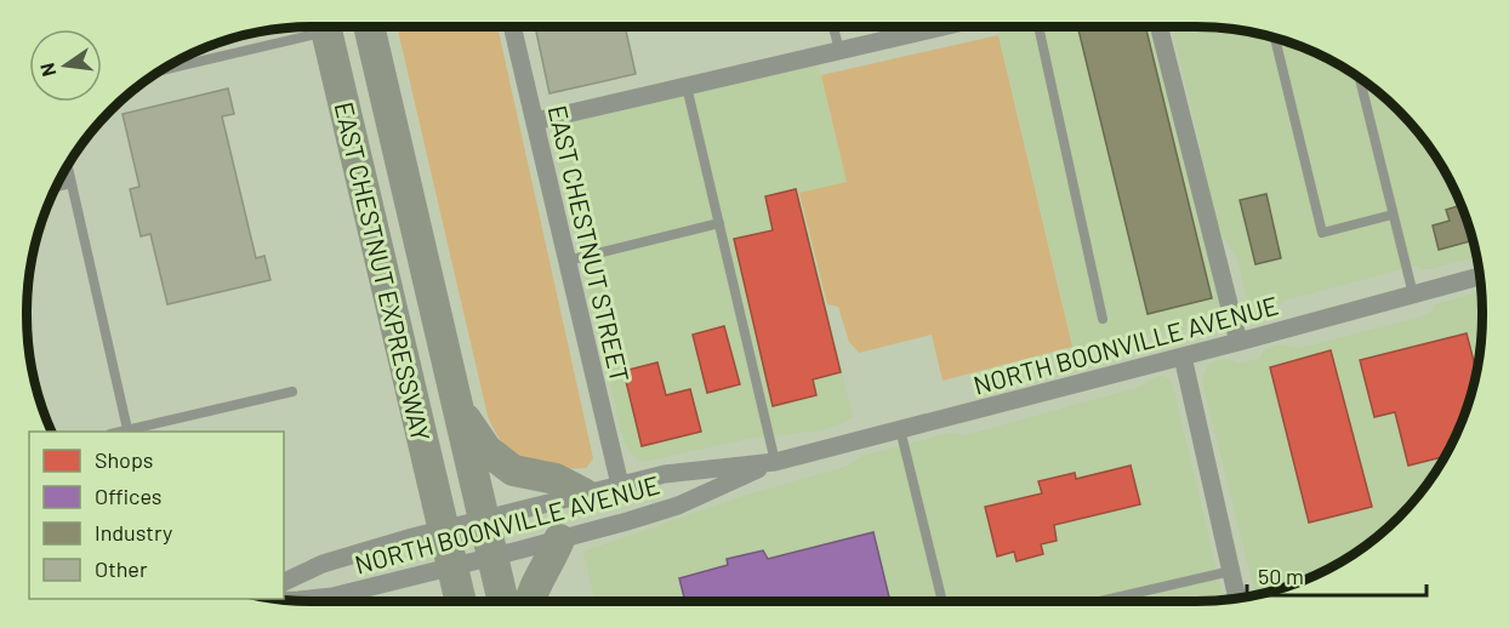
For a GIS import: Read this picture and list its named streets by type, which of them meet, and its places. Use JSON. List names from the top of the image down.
{
  "streets": {
    "main road": ["EAST CHESTNUT EXPRESSWAY"],
    "street": ["EAST CHESTNUT STREET", "NORTH BOONVILLE AVENUE"]
  },
  "crossings": [
    ["EAST CHESTNUT STREET", "NORTH BOONVILLE AVENUE"],
    ["EAST CHESTNUT EXPRESSWAY", "NORTH BOONVILLE AVENUE"]
  ],
  "legend": [
    "Shops",
    "Offices",
    "Industry",
    "Other"
  ],
  "scale_bar": "50 m",
  "north": "left"
}
